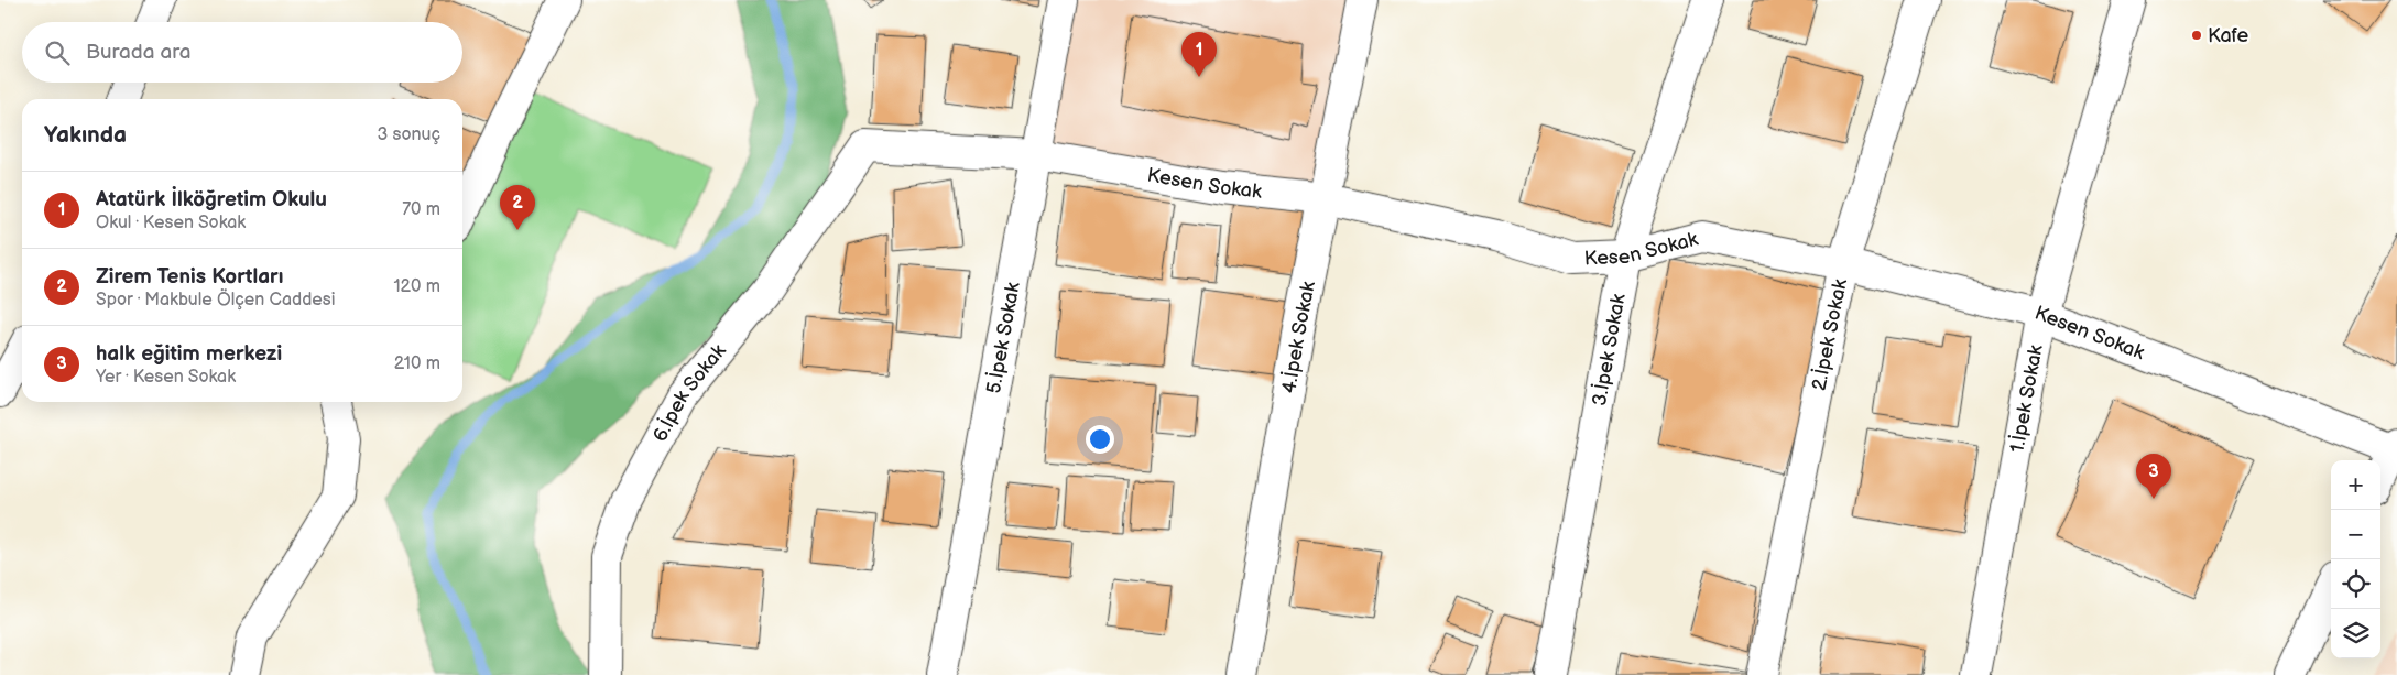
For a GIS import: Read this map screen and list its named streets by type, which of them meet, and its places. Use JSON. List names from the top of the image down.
{
  "streets": {
    "street": [
      "Kesen Sokak",
      "2.İpek Sokak",
      "4.İpek Sokak",
      "5.İpek Sokak",
      "3.İpek Sokak",
      "6.İpek Sokak",
      "1.İpek Sokak"
    ]
  },
  "crossings": [
    ["Kesen Sokak", "2.İpek Sokak"],
    ["Kesen Sokak", "4.İpek Sokak"],
    ["Kesen Sokak", "5.İpek Sokak"],
    ["Kesen Sokak", "3.İpek Sokak"],
    ["Kesen Sokak", "6.İpek Sokak"],
    ["Kesen Sokak", "1.İpek Sokak"]
  ],
  "places": ["Kafe"],
  "page": {
    "search": "Burada ara",
    "pins": ["1", "2", "3"],
    "heading": ["Yakında", "3 sonuç"],
    "list": [
      {
        "mark": "1",
        "name": "Atatürk İlköğretim Okulu",
        "note": "Okul · Kesen Sokak",
        "value": "70 m"
      },
      {
        "mark": "2",
        "name": "Zirem Tenis Kortları",
        "note": "Spor · Makbule Ölçen Caddesi",
        "value": "120 m"
      },
      {
        "mark": "3",
        "name": "halk eğitim merkezi",
        "note": "Yer · Kesen Sokak",
        "value": "210 m"
      }
    ],
    "map_buttons": ["+", "−"]
  }
}
